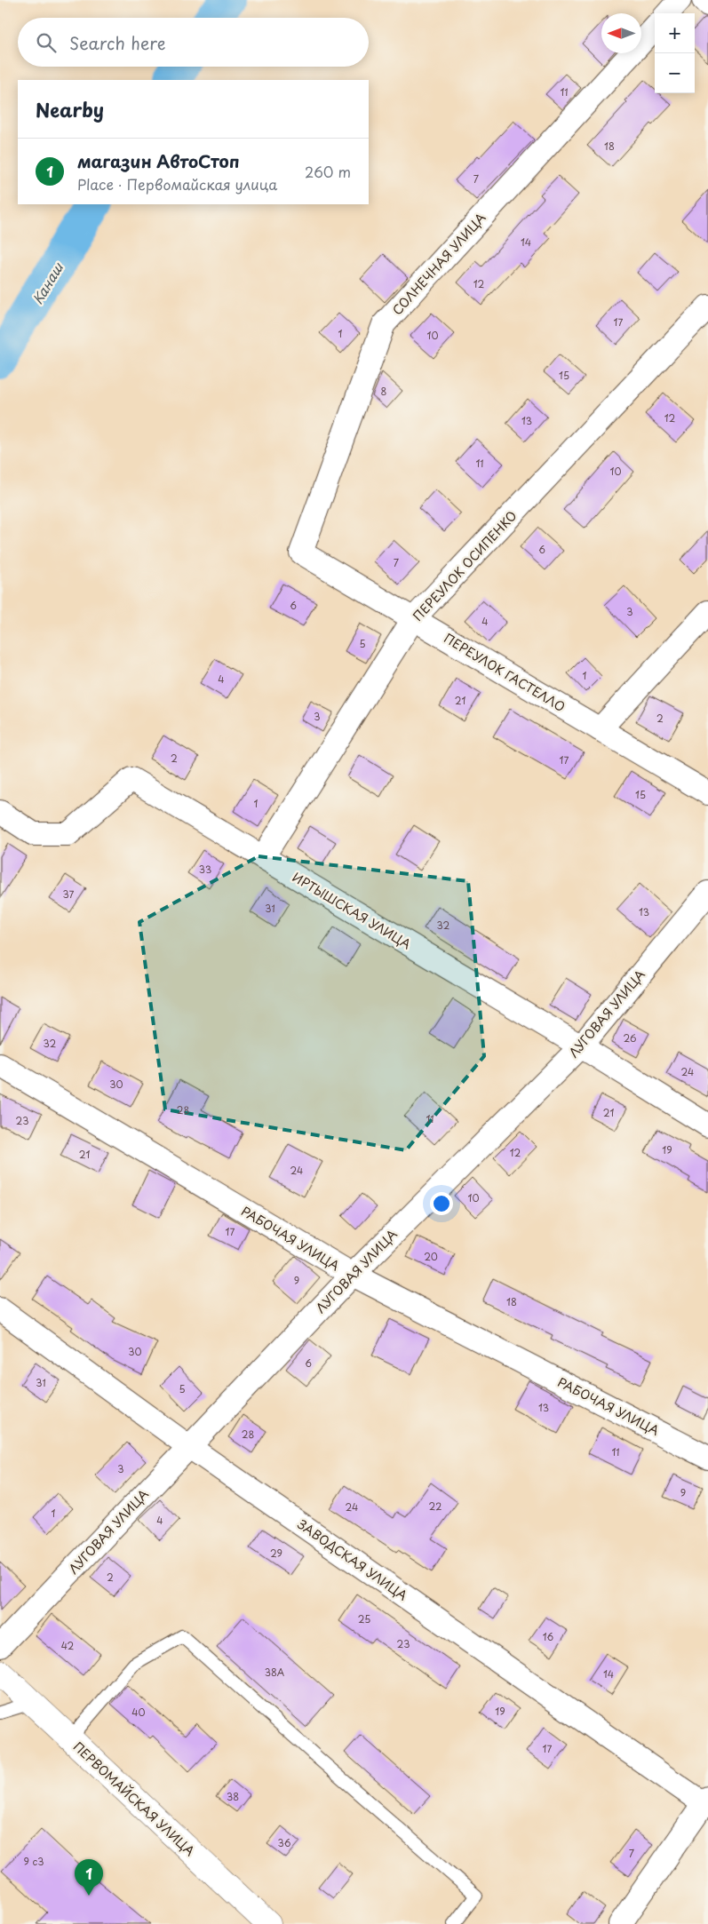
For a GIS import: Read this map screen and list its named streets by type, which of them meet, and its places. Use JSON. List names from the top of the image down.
{
  "streets": {
    "main road": ["ПЕРВОМАЙСКАЯ УЛИЦА"],
    "street": [
      "СОЛНЕЧНАЯ УЛИЦА",
      "ПЕРЕУЛОК ОСИПЕНКО",
      "ПЕРЕУЛОК ГАСТЕЛЛО",
      "ИРТЫШСКАЯ УЛИЦА",
      "ЛУГОВАЯ УЛИЦА",
      "РАБОЧАЯ УЛИЦА",
      "ЗАВОДСКАЯ УЛИЦА"
    ]
  },
  "crossings": [
    ["СОЛНЕЧНАЯ УЛИЦА", "ПЕРЕУЛОК ГАСТЕЛЛО"],
    ["ПЕРЕУЛОК ОСИПЕНКО", "ПЕРЕУЛОК ГАСТЕЛЛО"],
    ["ПЕРЕУЛОК ОСИПЕНКО", "ИРТЫШСКАЯ УЛИЦА"],
    ["ИРТЫШСКАЯ УЛИЦА", "ЛУГОВАЯ УЛИЦА"],
    ["ЛУГОВАЯ УЛИЦА", "РАБОЧАЯ УЛИЦА"],
    ["ЛУГОВАЯ УЛИЦА", "ЗАВОДСКАЯ УЛИЦА"]
  ],
  "water": ["Канаш"],
  "house_numbers": [
    "11",
    "18",
    "7",
    "14",
    "12",
    "17",
    "1",
    "10",
    "15",
    "8",
    "12",
    "13",
    "11",
    "10",
    "6",
    "7",
    "6",
    "3",
    "4",
    "5",
    "1",
    "4",
    "21",
    "3",
    "2",
    "2",
    "17",
    "15",
    "1",
    "33",
    "37",
    "31",
    "13",
    "32",
    "26",
    "32",
    "24",
    "30",
    "28",
    "21",
    "11",
    "23",
    "19",
    "12",
    "21",
    "24",
    "10",
    "17",
    "20",
    "9",
    "18",
    "30",
    "6",
    "31",
    "5",
    "13",
    "28",
    "11",
    "3",
    "9",
    "22",
    "24",
    "1",
    "4",
    "29",
    "2",
    "25",
    "16",
    "23",
    "42",
    "38А",
    "14",
    "19",
    "40",
    "17",
    "38",
    "36",
    "7",
    "9 с3"
  ],
  "north": "left",
  "page": {
    "map_buttons": ["+", "−"],
    "search": "Search here",
    "heading": "Nearby",
    "list": [
      {
        "mark": "1",
        "name": "магазин АвтоСтоп",
        "note": "Place · Первомайская улица",
        "value": "260 m"
      }
    ],
    "pins": "1"
  }
}
